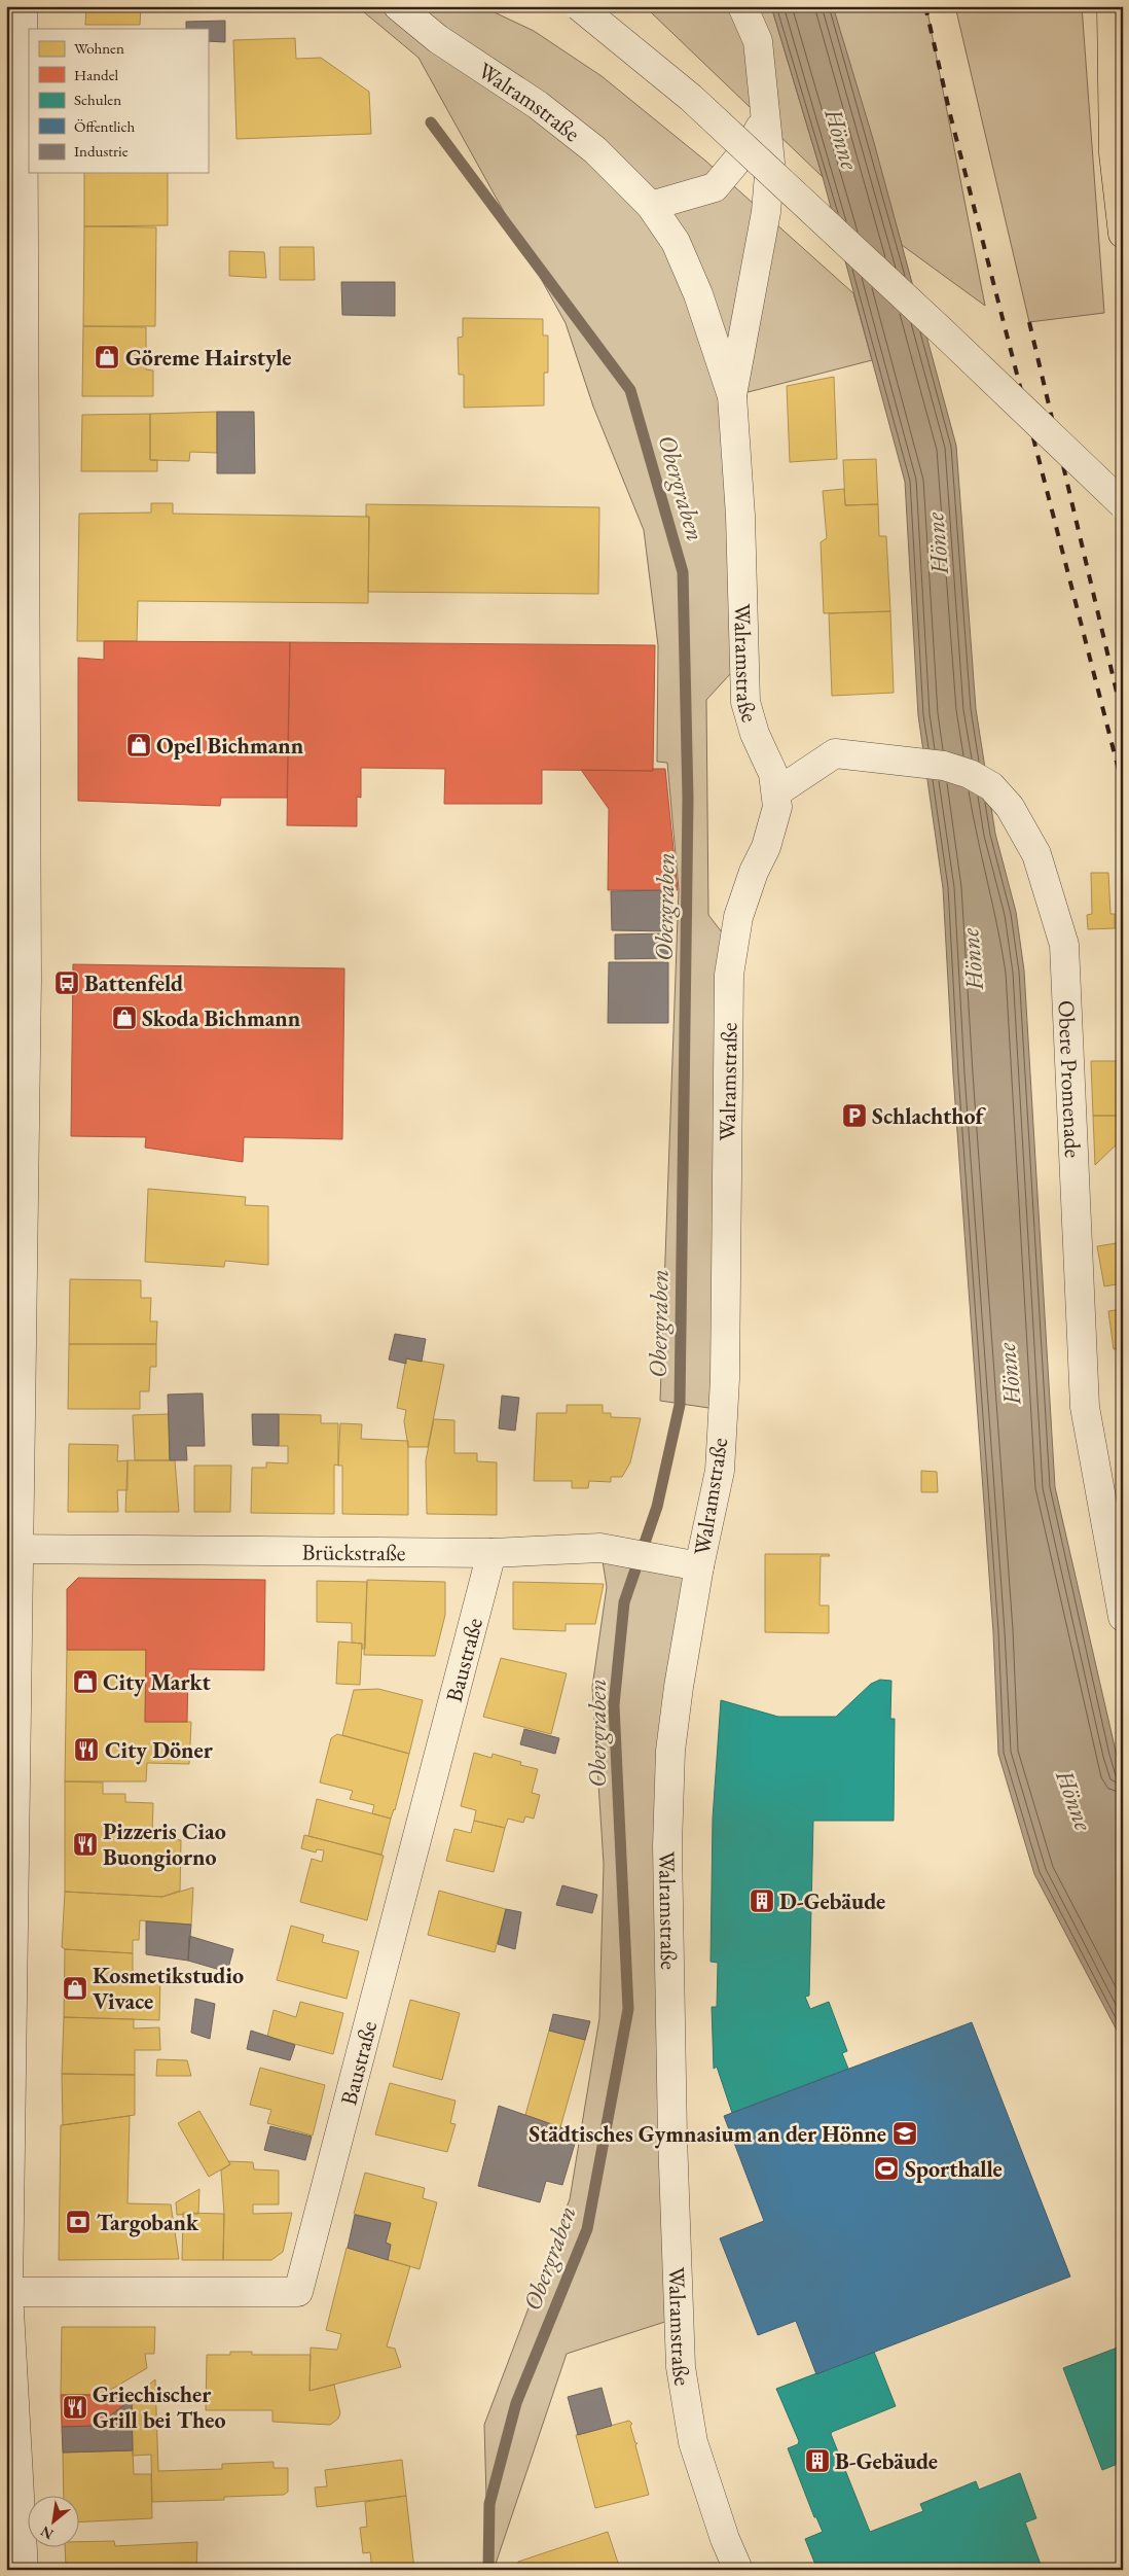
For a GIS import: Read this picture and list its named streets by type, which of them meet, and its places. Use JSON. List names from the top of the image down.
{
  "streets": {
    "street": [
      "Walramstraße",
      "Obere Promenade",
      "Brückstraße",
      "Baustraße"
    ]
  },
  "crossings": [
    ["Walramstraße", "Obere Promenade"],
    ["Walramstraße", "Brückstraße"],
    ["Brückstraße", "Baustraße"]
  ],
  "water": ["Hönne", "Obergraben"],
  "places": {
    "shop": [
      "Göreme Hairstyle",
      "Opel Bichmann",
      "Skoda Bichmann",
      "City Markt",
      "Kosmetikstudio Vivace"
    ],
    "bus stop": ["Battenfeld"],
    "parking": ["Schlachthof"],
    "restaurant": ["City Döner", "Pizzeris Ciao Buongiorno", "Griechischer Grill bei Theo"],
    "building": ["D-Gebäude", "B-Gebäude"],
    "school or university": ["Städtisches Gymnasium an der Hönne"],
    "sports": ["Sporthalle"],
    "bank": ["Targobank"]
  },
  "legend": [
    "Wohnen",
    "Handel",
    "Schulen",
    "Öffentlich",
    "Industrie"
  ],
  "north": "bottom left"
}
